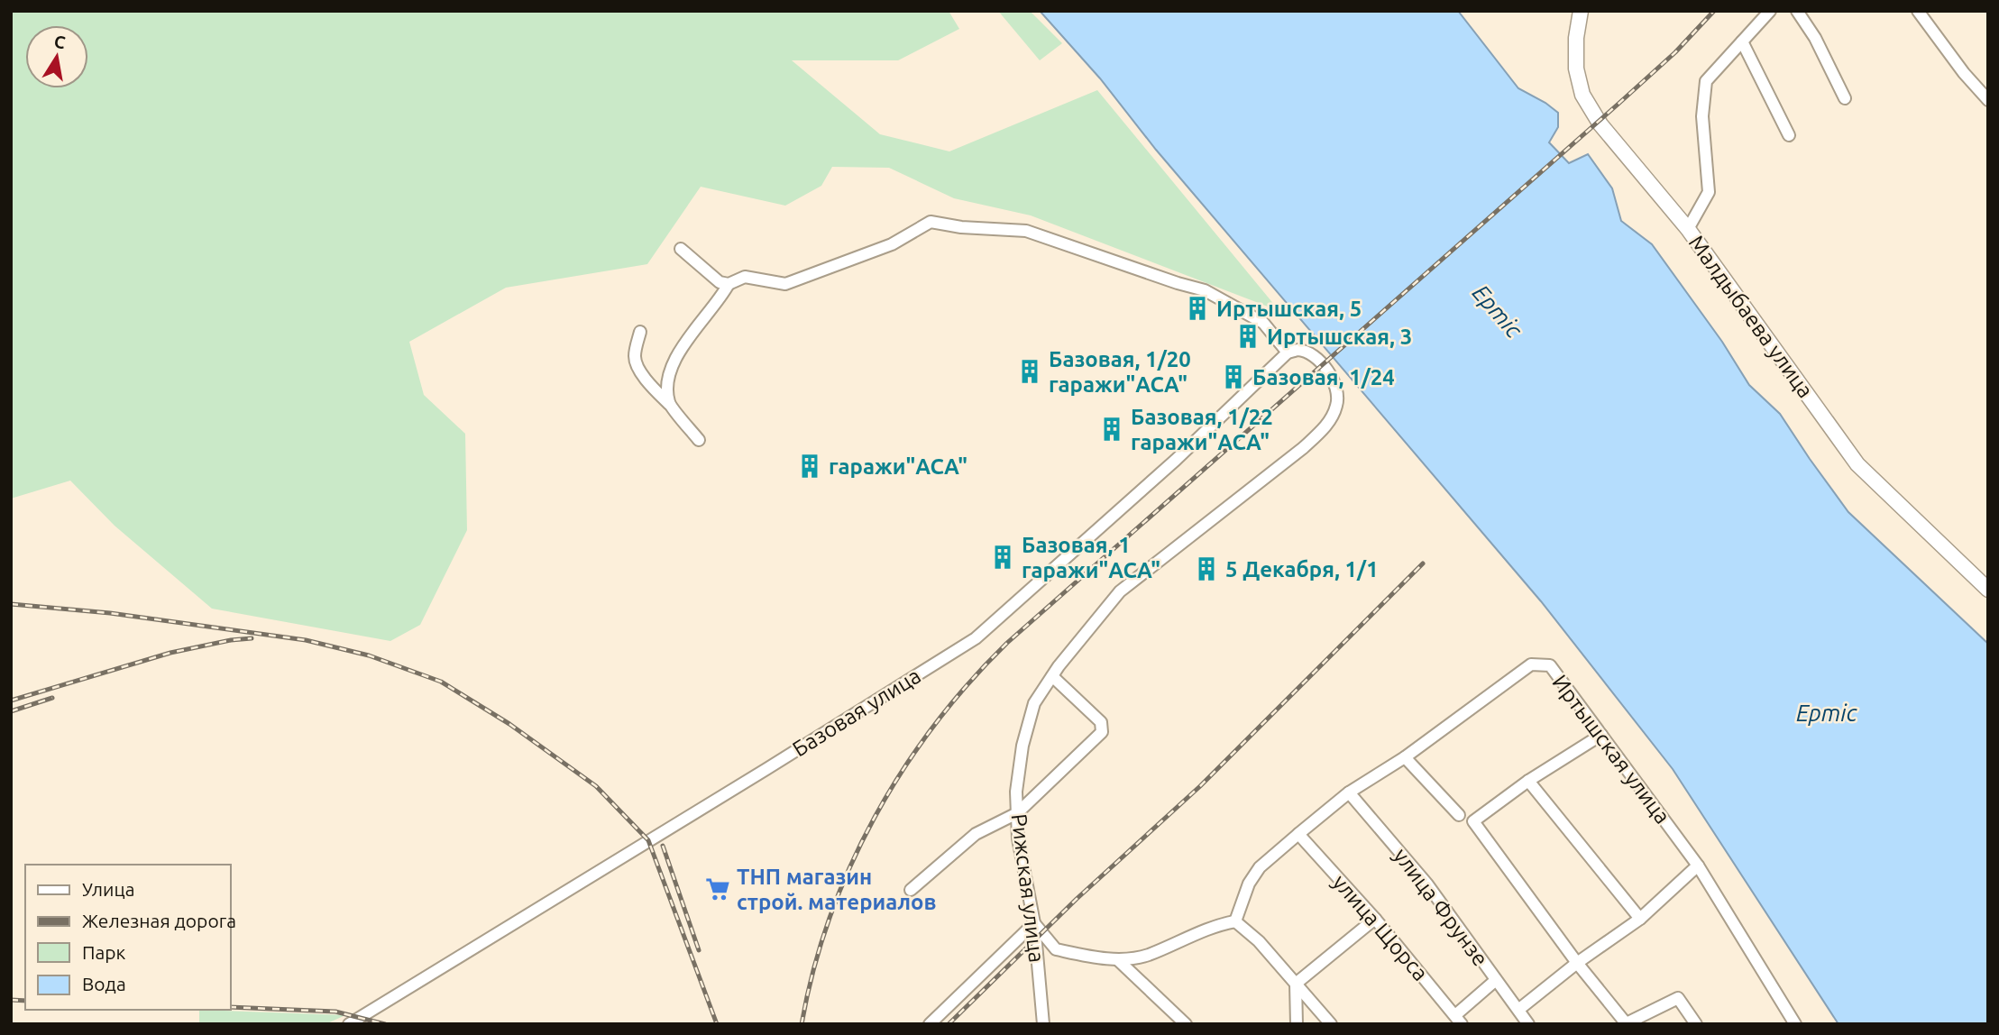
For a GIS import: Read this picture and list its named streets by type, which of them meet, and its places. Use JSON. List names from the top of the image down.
{
  "streets": {
    "main road": ["Малдыбаева улица"],
    "street": [
      "Базовая улица",
      "Иртышская улица",
      "Рижская улица",
      "улица Фрунзе",
      "улица Щорса"
    ]
  },
  "crossings": [
    ["Базовая улица", "Рижская улица"],
    ["Иртышская улица", "улица Фрунзе"],
    ["Иртышская улица", "улица Щорса"]
  ],
  "water": ["Ертіс"],
  "places": {
    "building": [
      "Иртышская, 5",
      "Иртышская, 3",
      "Базовая, 1/20 гаражи\"ACА\"",
      "Базовая, 1/24",
      "Базовая, 1/22 гаражи\"ACА\"",
      "гаражи\"ACА\"",
      "Базовая, 1 гаражи\"ACА\"",
      "5 Декабря, 1/1"
    ],
    "supermarket": ["ТНП магазин строй. материалов"]
  },
  "legend": [
    "Улица",
    "Железная дорога",
    "Парк",
    "Вода"
  ],
  "north": "top"
}
